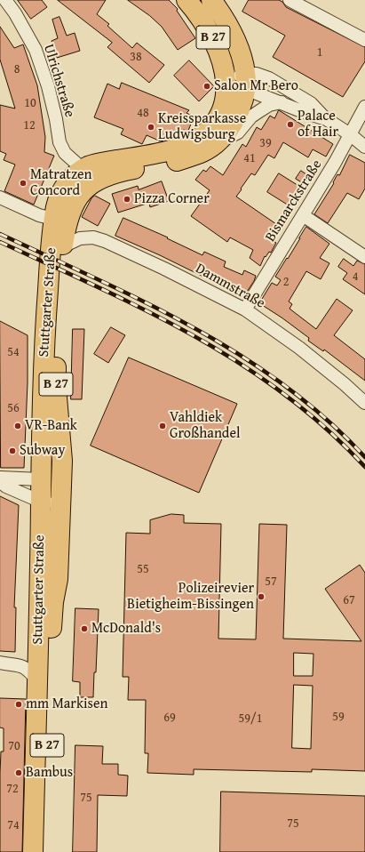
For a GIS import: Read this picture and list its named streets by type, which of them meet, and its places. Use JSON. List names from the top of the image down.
{
  "streets": {
    "main road": ["B 27", "Stuttgarter Straße"],
    "street": ["Ulrichstraße", "Bismarckstraße", "Dammstraße"]
  },
  "crossings": [
    ["B 27", "Stuttgarter Straße"],
    ["Ulrichstraße", "Stuttgarter Straße"],
    ["Bismarckstraße", "Dammstraße"],
    ["Dammstraße", "Stuttgarter Straße"]
  ],
  "places": [
    "Salon Mr Bero",
    "Palace of Hair",
    "Kreissparkasse Ludwigsburg",
    "Matratzen Concord",
    "Pizza Corner",
    "VR-Bank",
    "Vahldiek Großhandel",
    "Subway",
    "Polizeirevier Bietigheim-Bissingen",
    "McDonald's",
    "mm Markisen",
    "Bambus"
  ],
  "house_numbers": [
    "1",
    "38",
    "8",
    "10",
    "48",
    "12",
    "39",
    "41",
    "4",
    "2",
    "54",
    "56",
    "55",
    "57",
    "67",
    "59",
    "69",
    "59/1",
    "70",
    "72",
    "75",
    "75",
    "74"
  ]
}
